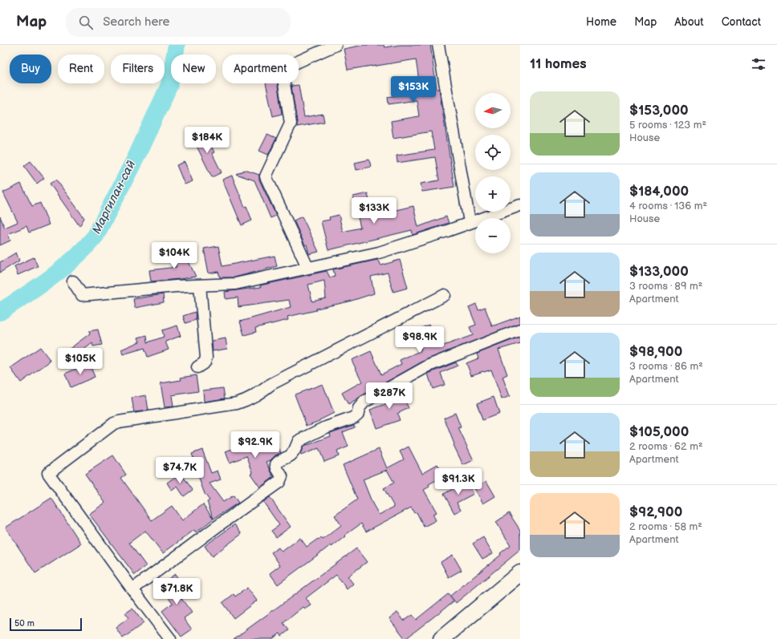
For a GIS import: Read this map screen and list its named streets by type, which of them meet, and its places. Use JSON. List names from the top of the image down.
{
  "water": ["Маргилан-сай"],
  "scale_bar": "50 m",
  "north": "left",
  "page": {
    "header": "Map",
    "search": "Search here",
    "nav": [
      "Home",
      "Map",
      "About",
      "Contact"
    ],
    "heading": "11 homes",
    "chip": [
      "Buy",
      "Rent",
      "Filters",
      "New",
      "Apartment"
    ],
    "price": [
      "$153K",
      "$184K",
      "$133K",
      "$104K",
      "$98.9K",
      "$105K",
      "$287K",
      "$92.9K",
      "$74.7K",
      "$91.3K",
      "$71.8K"
    ],
    "list": [
      {
        "name": "$153,000",
        "note": "5 rooms · 123 m² · House"
      },
      {
        "name": "$184,000",
        "note": "4 rooms · 136 m² · House"
      },
      {
        "name": "$133,000",
        "note": "3 rooms · 89 m² · Apartment"
      },
      {
        "name": "$98,900",
        "note": "3 rooms · 86 m² · Apartment"
      },
      {
        "name": "$105,000",
        "note": "2 rooms · 62 m² · Apartment"
      },
      {
        "name": "$92,900",
        "note": "2 rooms · 58 m² · Apartment"
      }
    ],
    "map_buttons": ["+", "−"],
    "scale": "50 m"
  }
}
